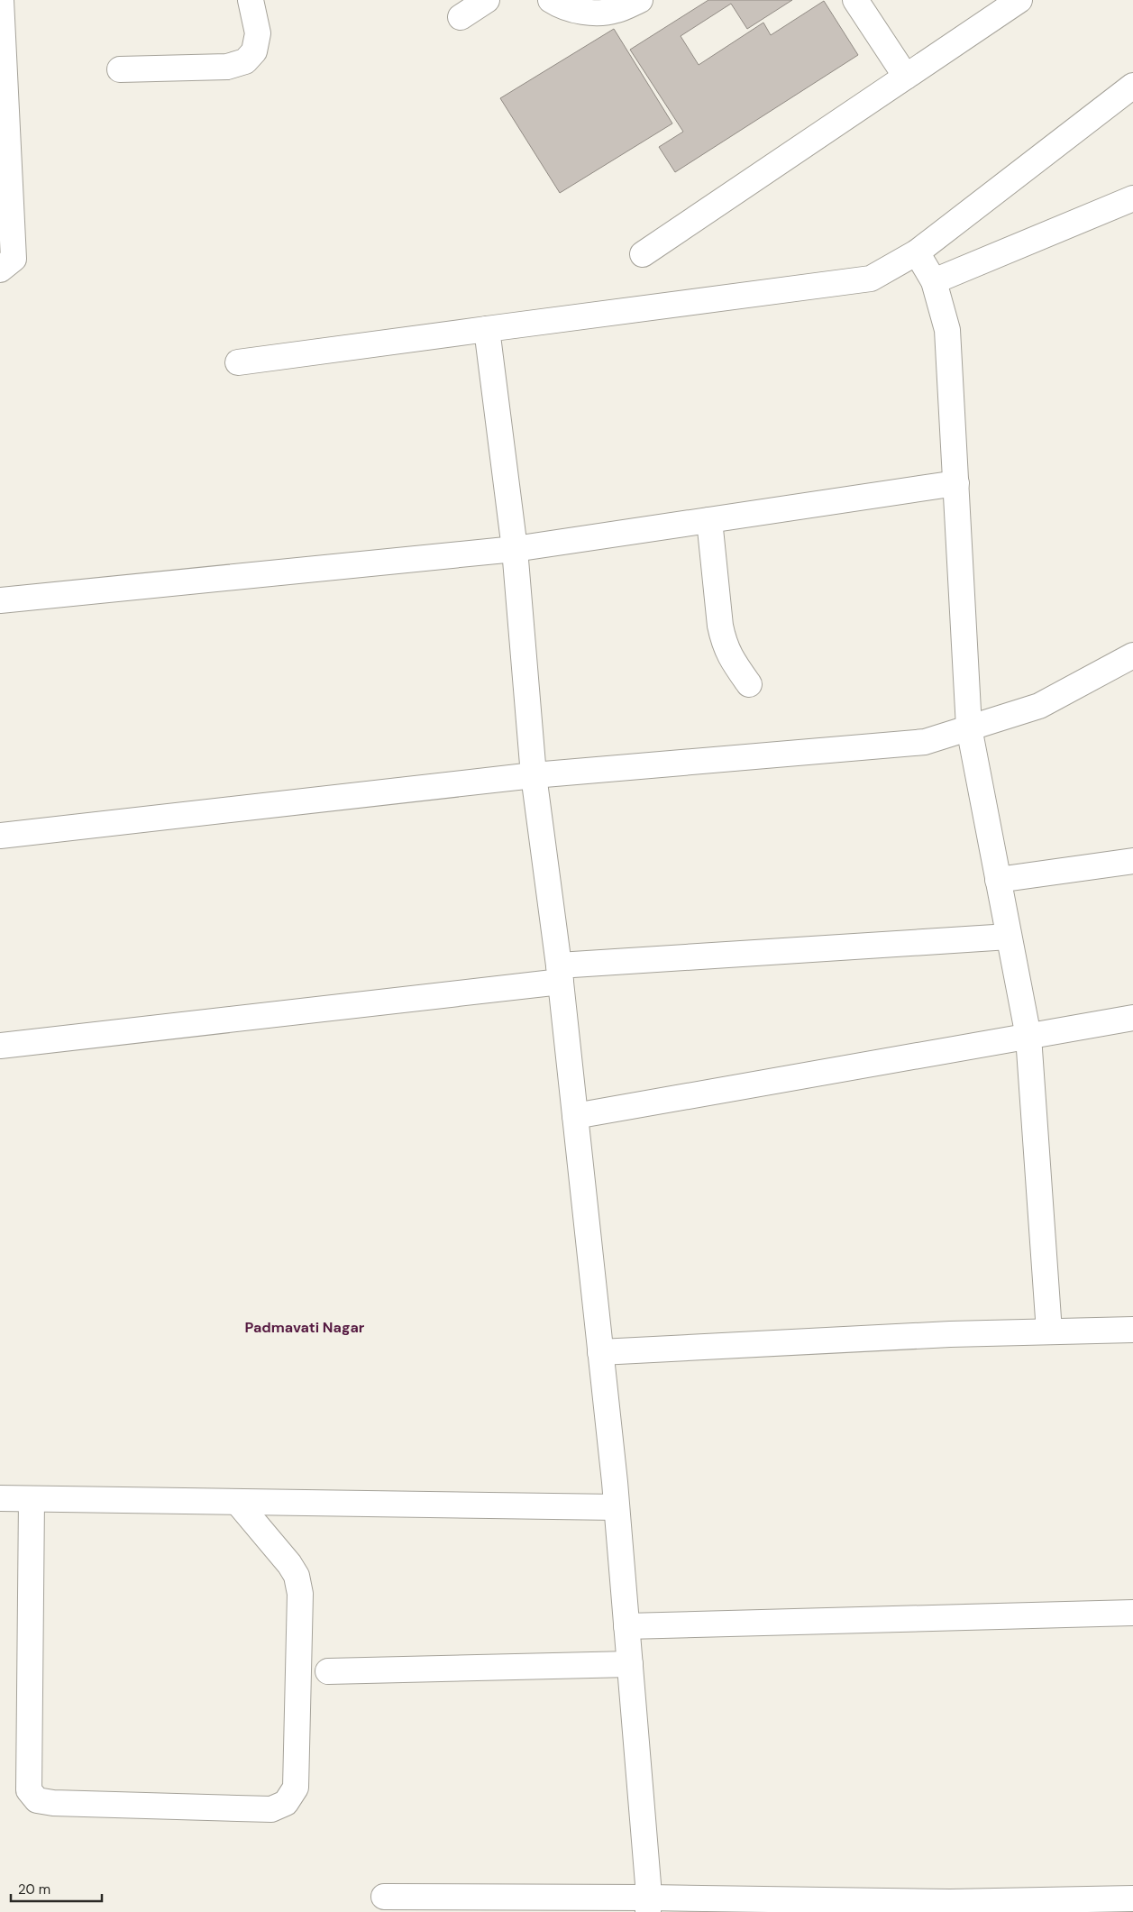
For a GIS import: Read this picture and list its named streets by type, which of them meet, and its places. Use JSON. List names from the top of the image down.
{
  "districts": ["Padmavati Nagar"],
  "scale_bar": "20 m"
}
